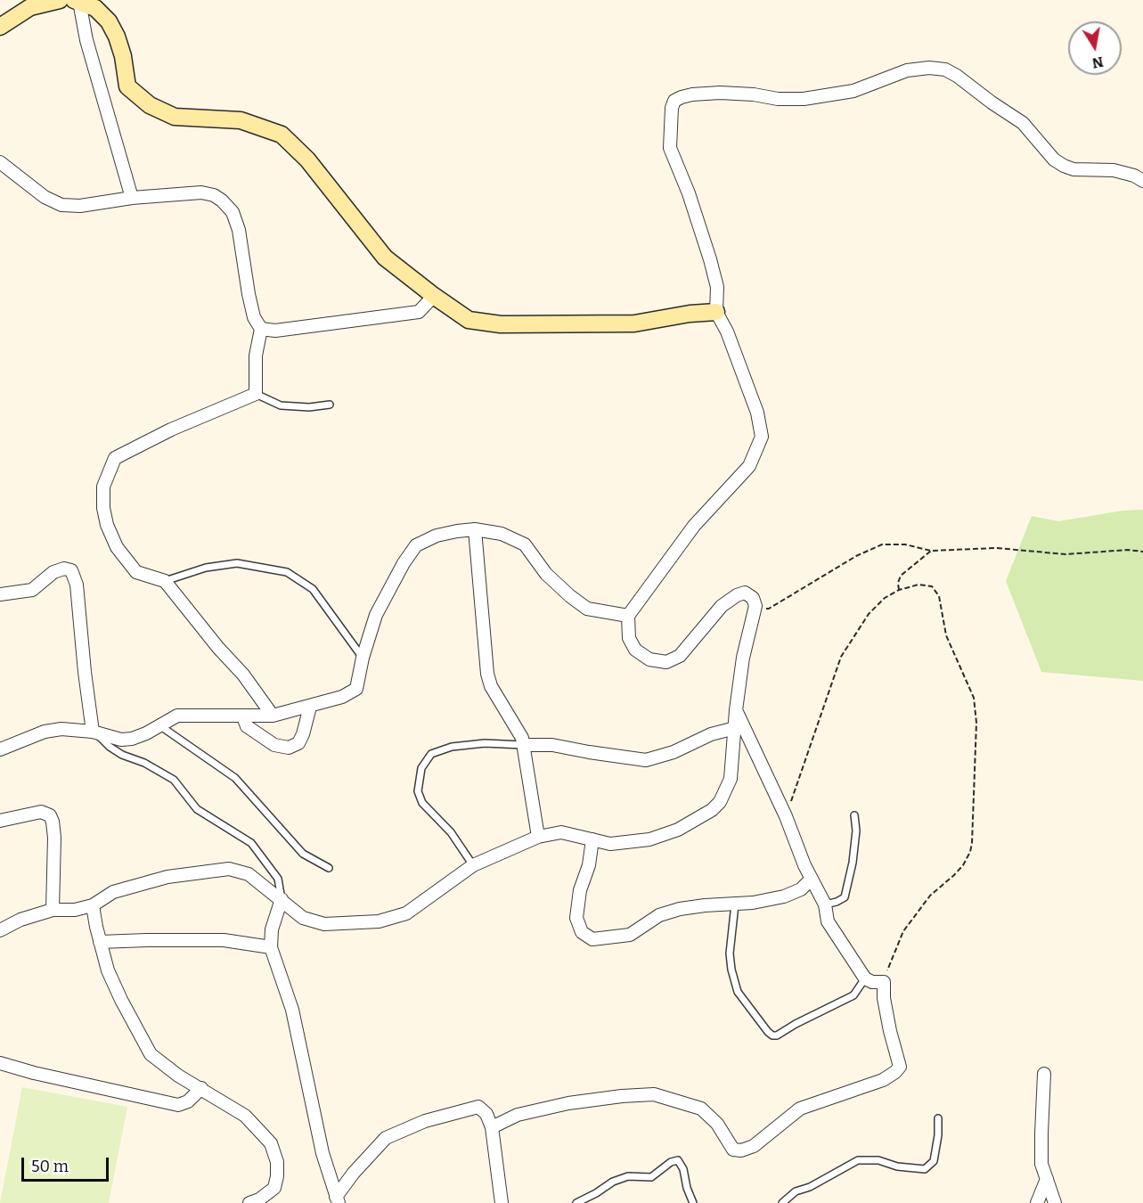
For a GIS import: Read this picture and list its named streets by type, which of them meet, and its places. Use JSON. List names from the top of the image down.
{
  "scale_bar": "50 m",
  "north": "bottom"
}
